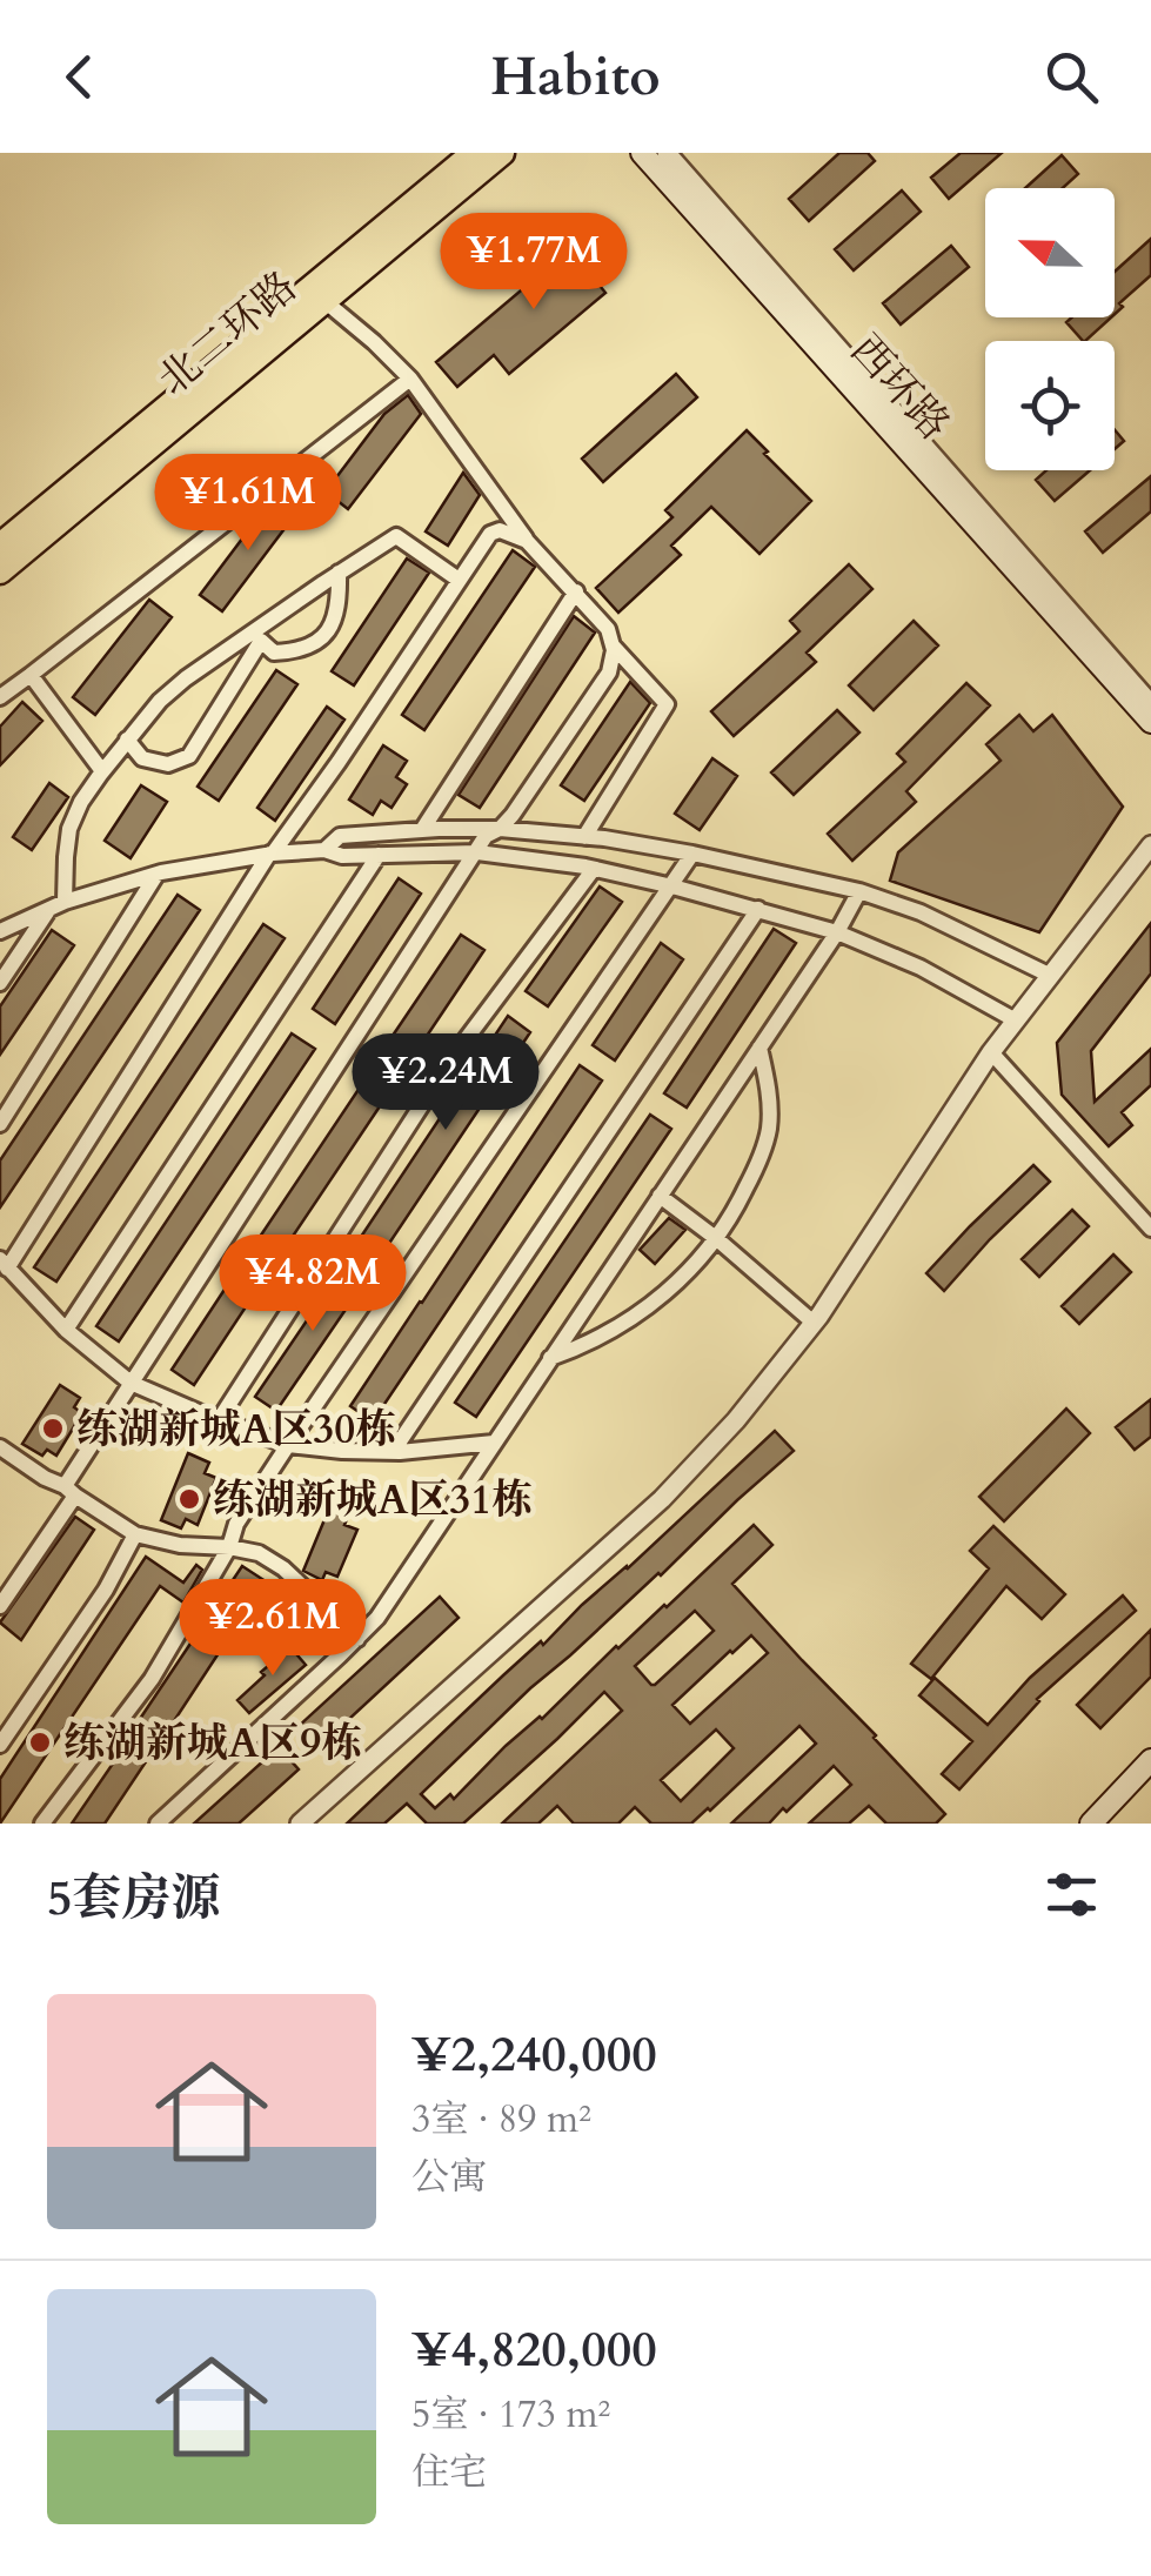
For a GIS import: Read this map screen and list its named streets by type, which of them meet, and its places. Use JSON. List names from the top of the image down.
{
  "streets": {
    "main road": ["北二环路", "西环路"]
  },
  "places": ["练湖新城A区30栋", "练湖新城A区31栋", "练湖新城A区9栋"],
  "north": "left",
  "page": {
    "header": "Habito",
    "price": [
      "¥1.77M",
      "¥1.61M",
      "¥2.24M",
      "¥4.82M",
      "¥2.61M"
    ],
    "heading": "5套房源",
    "list": [
      {
        "name": "¥2,240,000",
        "note": "3室 · 89 m² · 公寓"
      },
      {
        "name": "¥4,820,000",
        "note": "5室 · 173 m² · 住宅"
      }
    ]
  }
}
